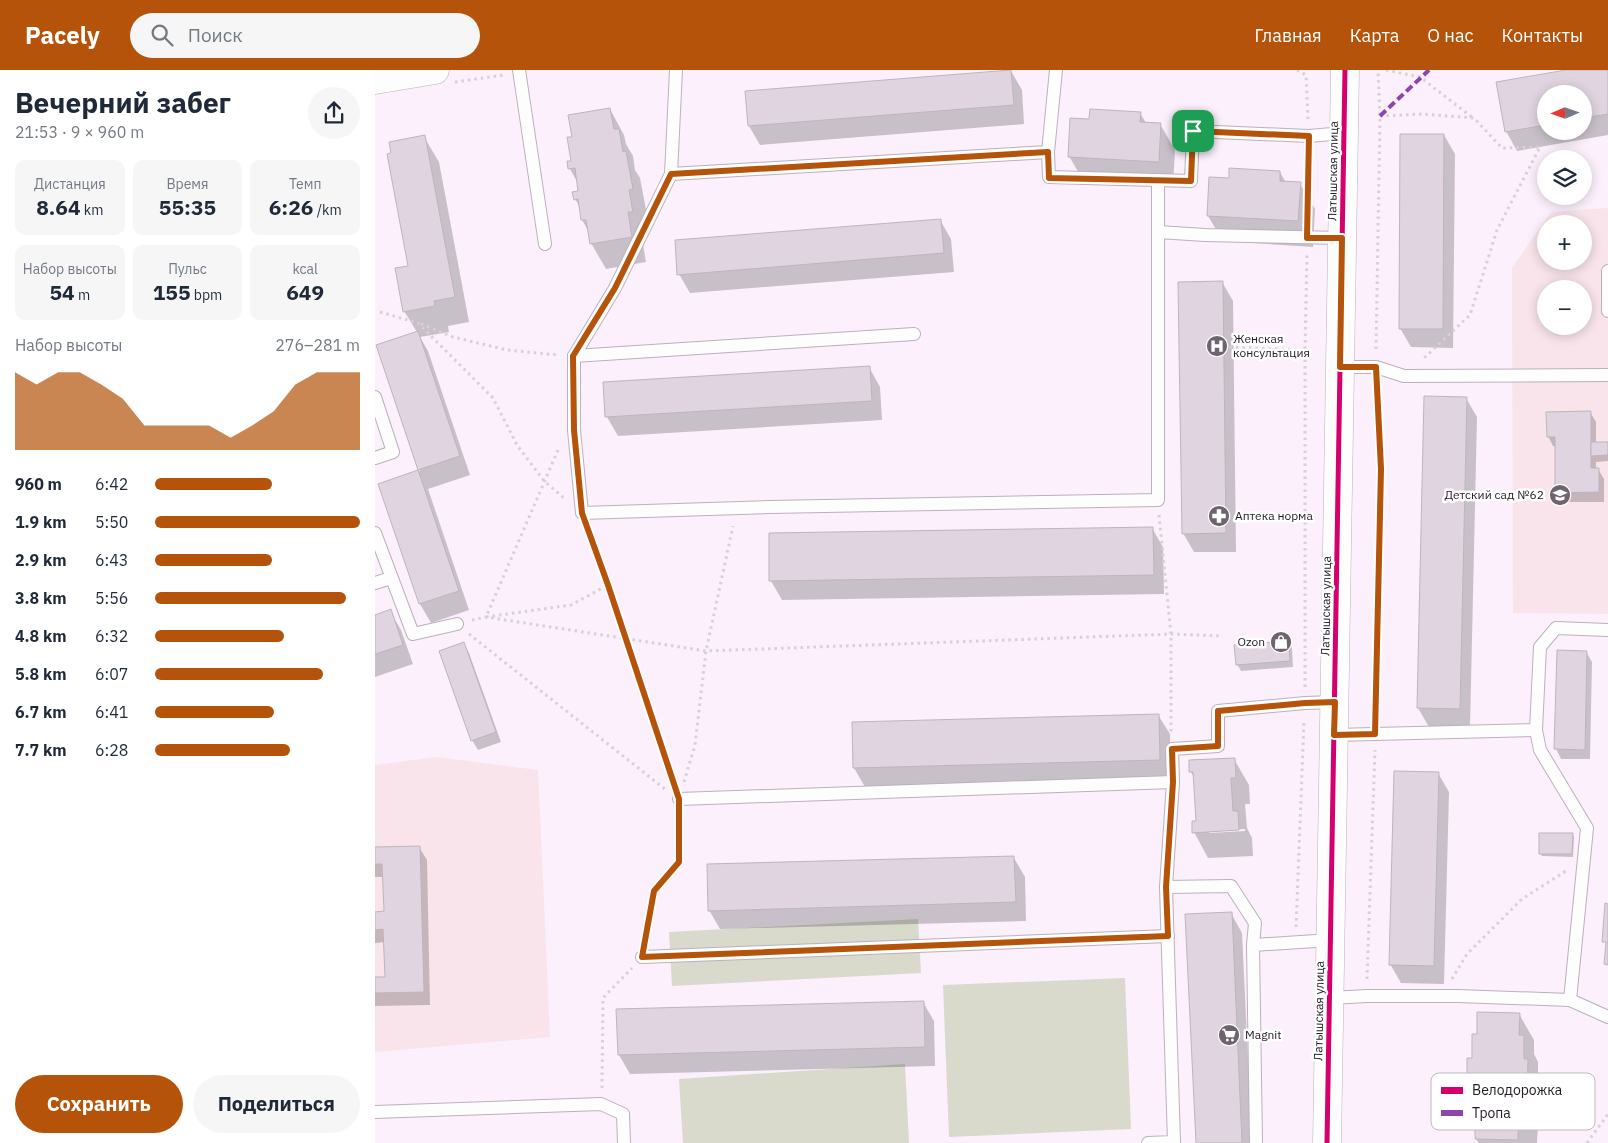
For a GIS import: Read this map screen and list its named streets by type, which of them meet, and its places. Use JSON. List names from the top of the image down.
{
  "streets": {
    "street": ["Латышская улица"]
  },
  "places": {
    "hospital": ["Женская консультация"],
    "school or university": ["Детский сад №62"],
    "pharmacy": ["Аптека норма"],
    "shop": ["Ozon"],
    "supermarket": ["Magnit"]
  },
  "legend": ["Велодорожка", "Тропа"],
  "north": "left",
  "page": {
    "header": "Pacely",
    "search": "Поиск",
    "nav": [
      "Главная",
      "Карта",
      "О нас",
      "Контакты"
    ],
    "heading": ["Вечерний забег", "21:53 · 9 × 960 m"],
    "map_buttons": ["+", "−"],
    "stats": [
      ["Дистанция", "8.64 km"],
      ["Время", "55:35"],
      ["Темп", "6:26 /km"],
      ["Набор высоты", "54 m"],
      ["Пульс", "155 bpm"],
      ["kcal", "649"]
    ],
    "chart": ["Набор высоты", "276–281 m"],
    "list": [
      {
        "name": "960 m",
        "note": "6:42"
      },
      {
        "name": "1.9 km",
        "note": "5:50"
      },
      {
        "name": "2.9 km",
        "note": "6:43"
      },
      {
        "name": "3.8 km",
        "note": "5:56"
      },
      {
        "name": "4.8 km",
        "note": "6:32"
      },
      {
        "name": "5.8 km",
        "note": "6:07"
      },
      {
        "name": "6.7 km",
        "note": "6:41"
      },
      {
        "name": "7.7 km",
        "note": "6:28"
      }
    ],
    "buttons": ["Сохранить", "Поделиться"]
  }
}
